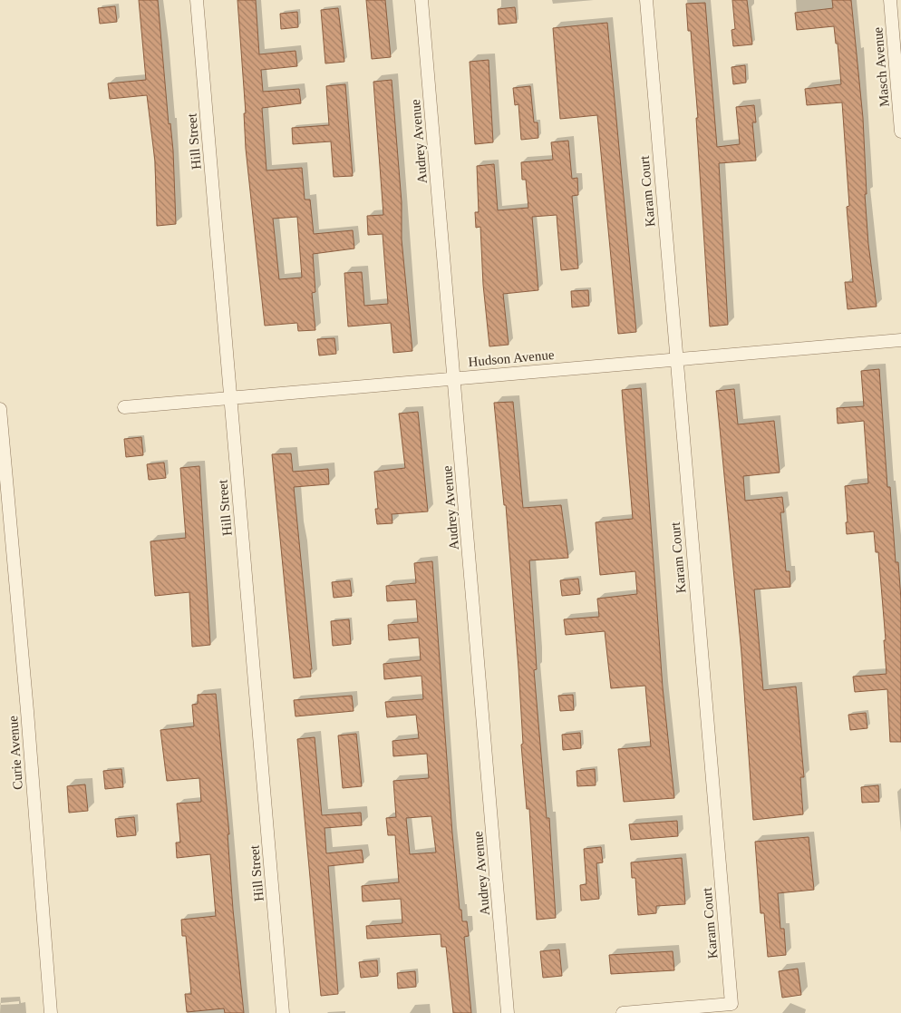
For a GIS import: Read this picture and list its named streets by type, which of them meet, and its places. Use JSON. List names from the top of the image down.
{
  "streets": {
    "street": [
      "Masch Avenue",
      "Hill Street",
      "Audrey Avenue",
      "Karam Court",
      "Hudson Avenue",
      "Curie Avenue"
    ]
  },
  "crossings": [
    ["Hill Street", "Hudson Avenue"],
    ["Audrey Avenue", "Hudson Avenue"],
    ["Karam Court", "Hudson Avenue"]
  ]
}
